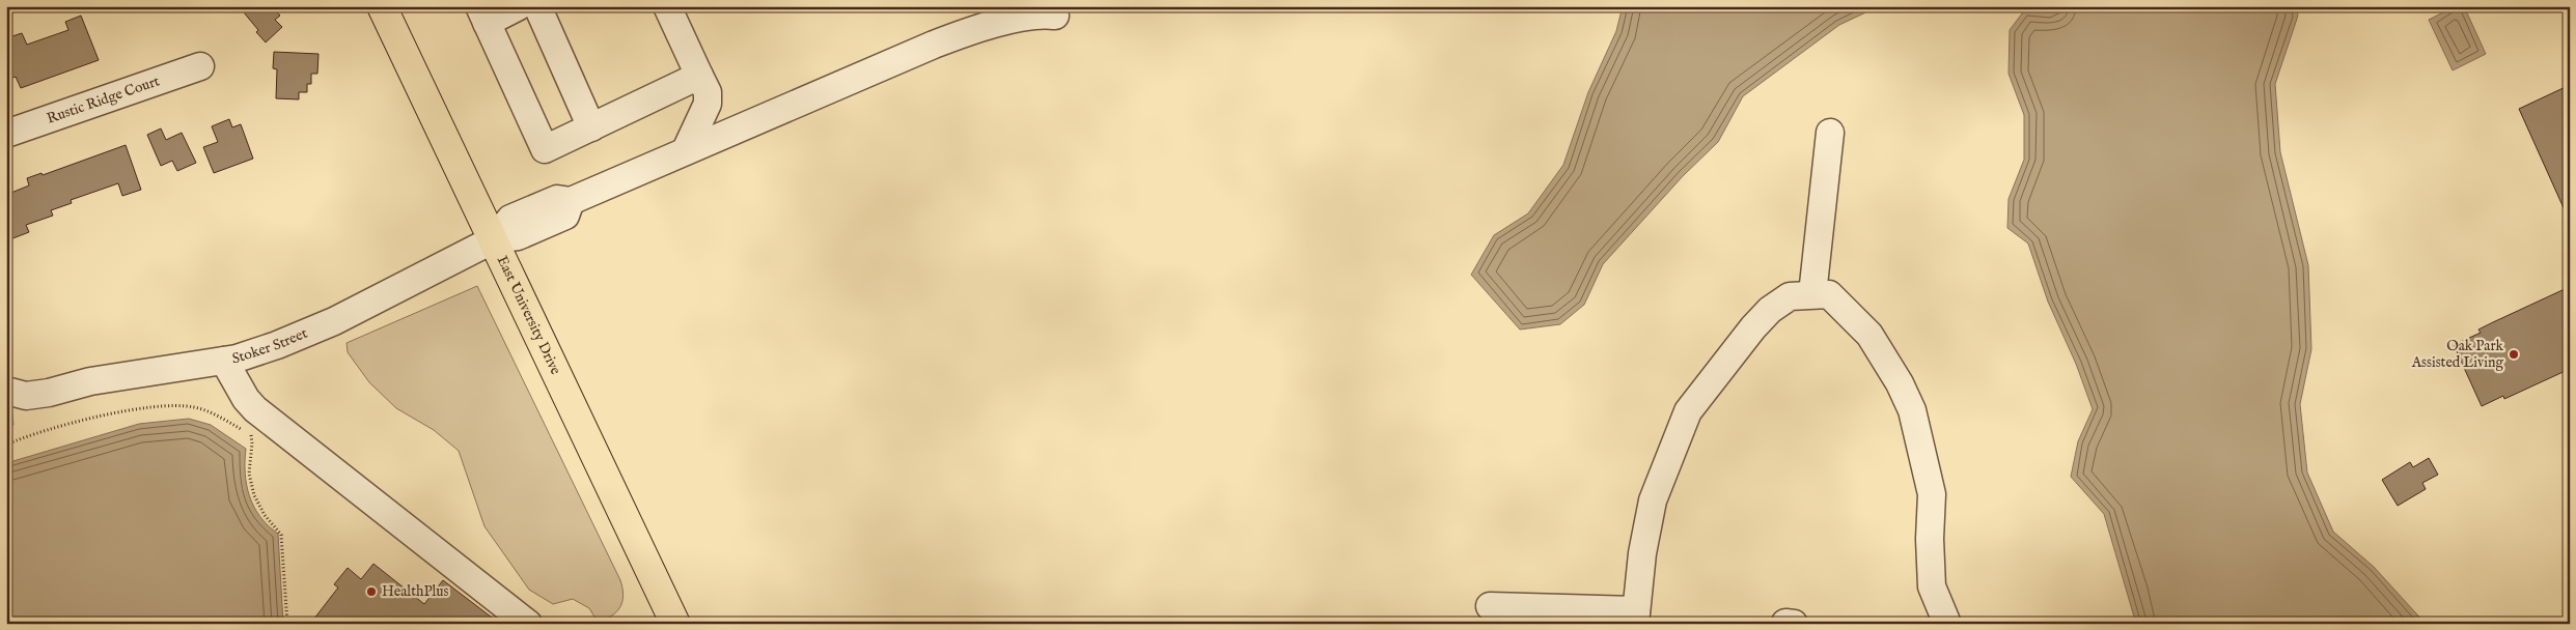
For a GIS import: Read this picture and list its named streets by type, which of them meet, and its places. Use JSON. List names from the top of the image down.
{
  "streets": {
    "main road": ["East University Drive"],
    "street": ["Rustic Ridge Court", "Stoker Street"]
  },
  "crossings": [
    ["East University Drive", "Stoker Street"]
  ],
  "places": ["Oak Park Assisted Living", "HealthPlus"]
}
